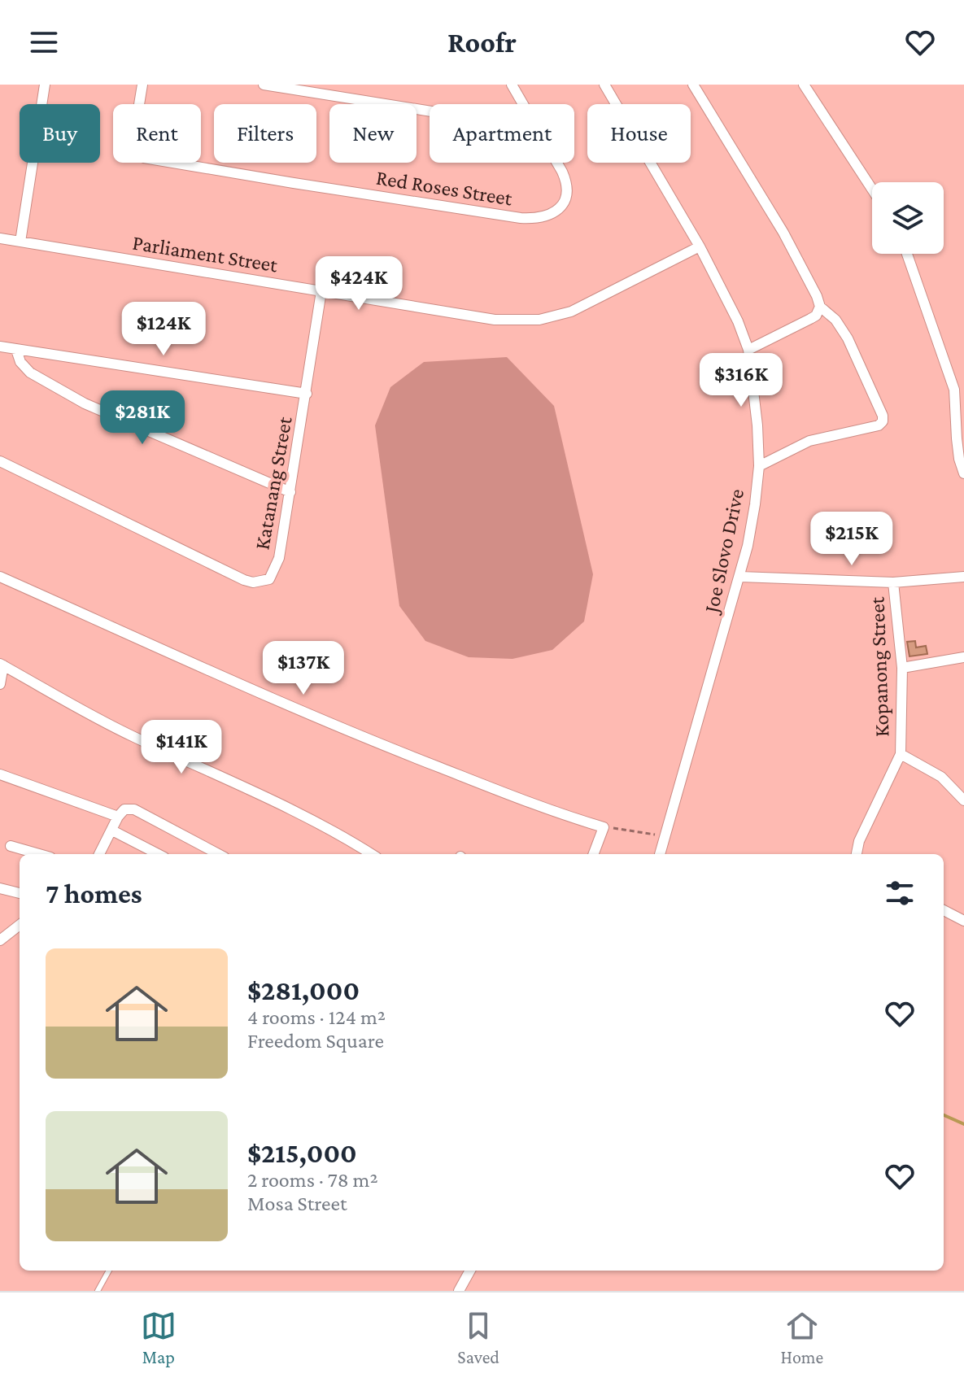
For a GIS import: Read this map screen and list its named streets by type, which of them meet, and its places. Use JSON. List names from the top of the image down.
{
  "streets": {
    "street": [
      "Red Roses Street",
      "Parliament Street",
      "Katanang Street",
      "Joe Slovo Drive",
      "Kopanong Street"
    ]
  },
  "crossings": [
    ["Parliament Street", "Katanang Street"],
    ["Parliament Street", "Joe Slovo Drive"]
  ],
  "page": {
    "header": "Roofr",
    "chip": [
      "Buy",
      "Rent",
      "Filters",
      "New",
      "Apartment",
      "House"
    ],
    "price": [
      "$424K",
      "$124K",
      "$316K",
      "$281K",
      "$215K",
      "$137K",
      "$141K"
    ],
    "heading": "7 homes",
    "list": [
      {
        "name": "$281,000",
        "note": "4 rooms · 124 m² · Freedom Square"
      },
      {
        "name": "$215,000",
        "note": "2 rooms · 78 m² · Mosa Street"
      }
    ],
    "tabs": ["Map", "Saved", "Home"]
  }
}
